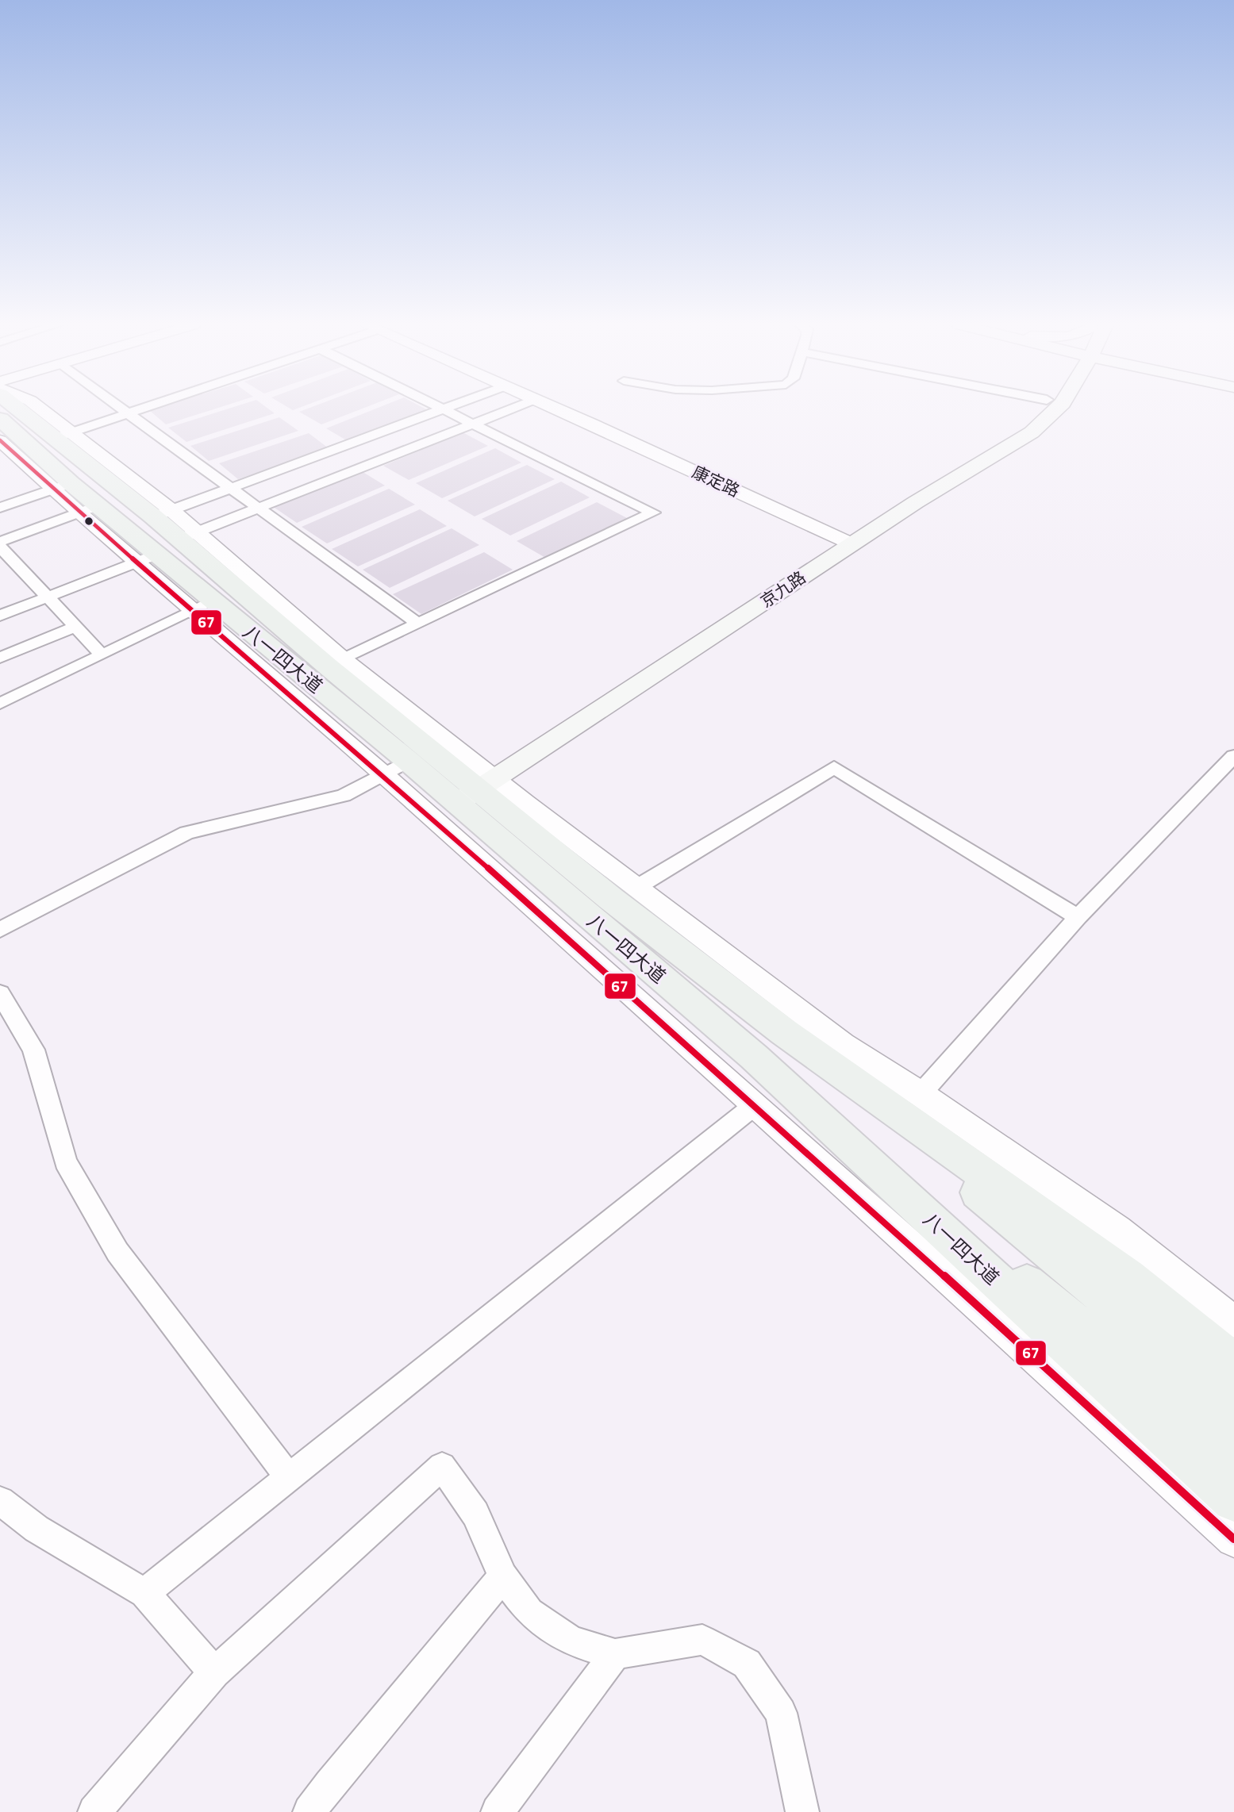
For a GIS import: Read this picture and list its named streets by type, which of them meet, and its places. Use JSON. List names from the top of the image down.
{
  "streets": {
    "main road": ["京九路", "八一四大道"],
    "street": ["康定路"]
  },
  "crossings": [
    ["康定路", "京九路"],
    ["京九路", "八一四大道"]
  ],
  "lines": ["transit line 67"]
}
